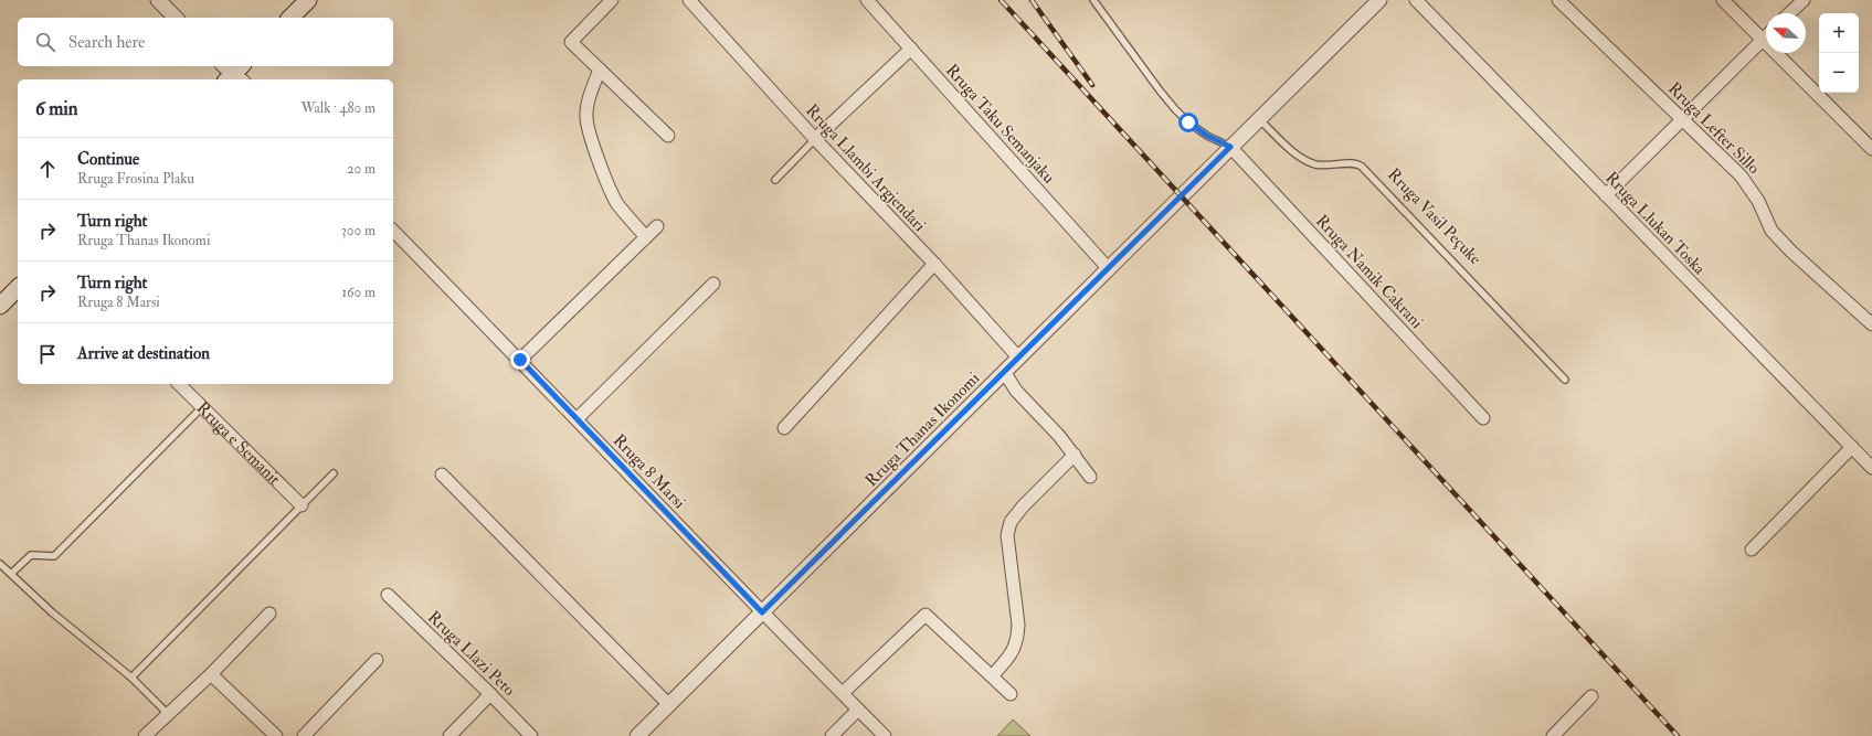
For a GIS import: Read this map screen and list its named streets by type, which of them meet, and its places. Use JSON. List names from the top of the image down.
{
  "streets": {
    "street": [
      "Rruga Taku Semanjaku",
      "Rruga Lefter Sillo",
      "Rruga Llambi Argjendari",
      "Rruga Llukan Toska",
      "Rruga Namik Cakrani",
      "Rruga Thanas Ikonomi",
      "Rruga e Semanit",
      "Rruga 8 Marsi",
      "Rruga Llazi Peto"
    ],
    "lane": ["Rruga Vasil Peçuke"]
  },
  "crossings": [
    ["Rruga Taku Semanjaku", "Rruga Thanas Ikonomi"],
    ["Rruga Llambi Argjendari", "Rruga Thanas Ikonomi"],
    ["Rruga Namik Cakrani", "Rruga Thanas Ikonomi"],
    ["Rruga Thanas Ikonomi", "Rruga 8 Marsi"]
  ],
  "north": "top left",
  "page": {
    "map_buttons": ["+", "−"],
    "search": "Search here",
    "heading": ["6 min", "Walk · 480 m"],
    "list": [
      ["Continue", "Rruga Frosina Plaku", "20 m"],
      ["Turn right", "Rruga Thanas Ikonomi", "300 m"],
      ["Turn right", "Rruga 8 Marsi", "160 m"],
      "Arrive at destination"
    ]
  }
}
